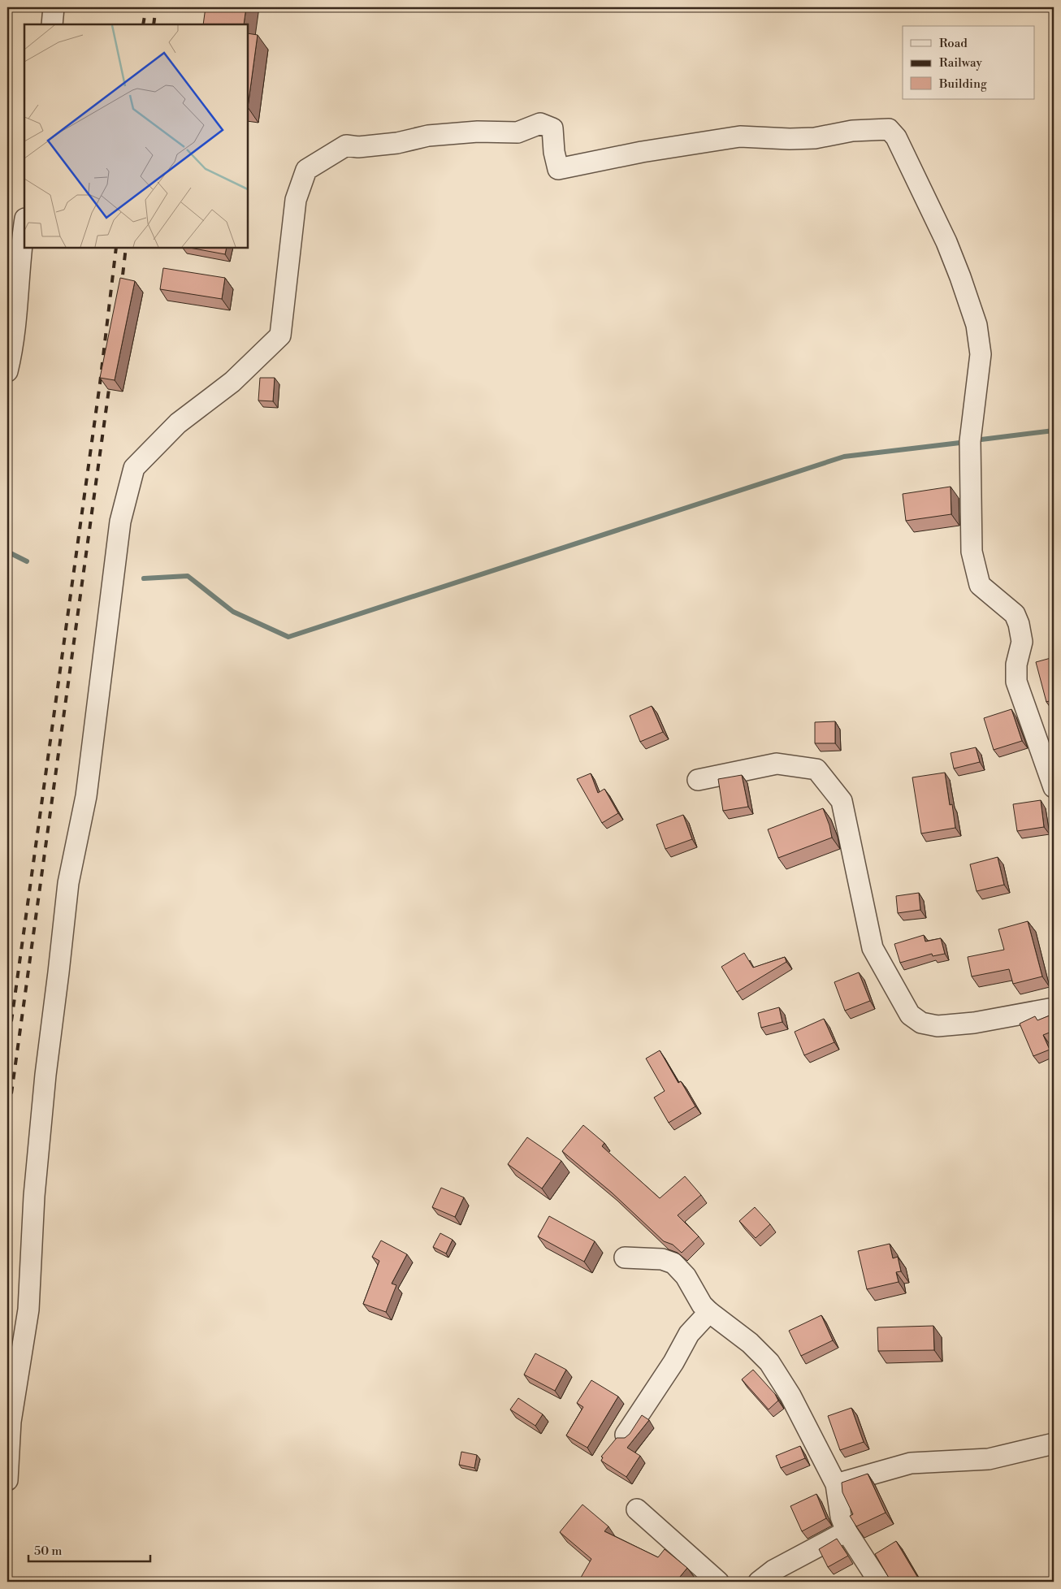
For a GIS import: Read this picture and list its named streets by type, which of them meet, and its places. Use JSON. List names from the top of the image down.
{
  "legend": ["Road", "Railway", "Building"],
  "scale_bar": "50 m"
}
